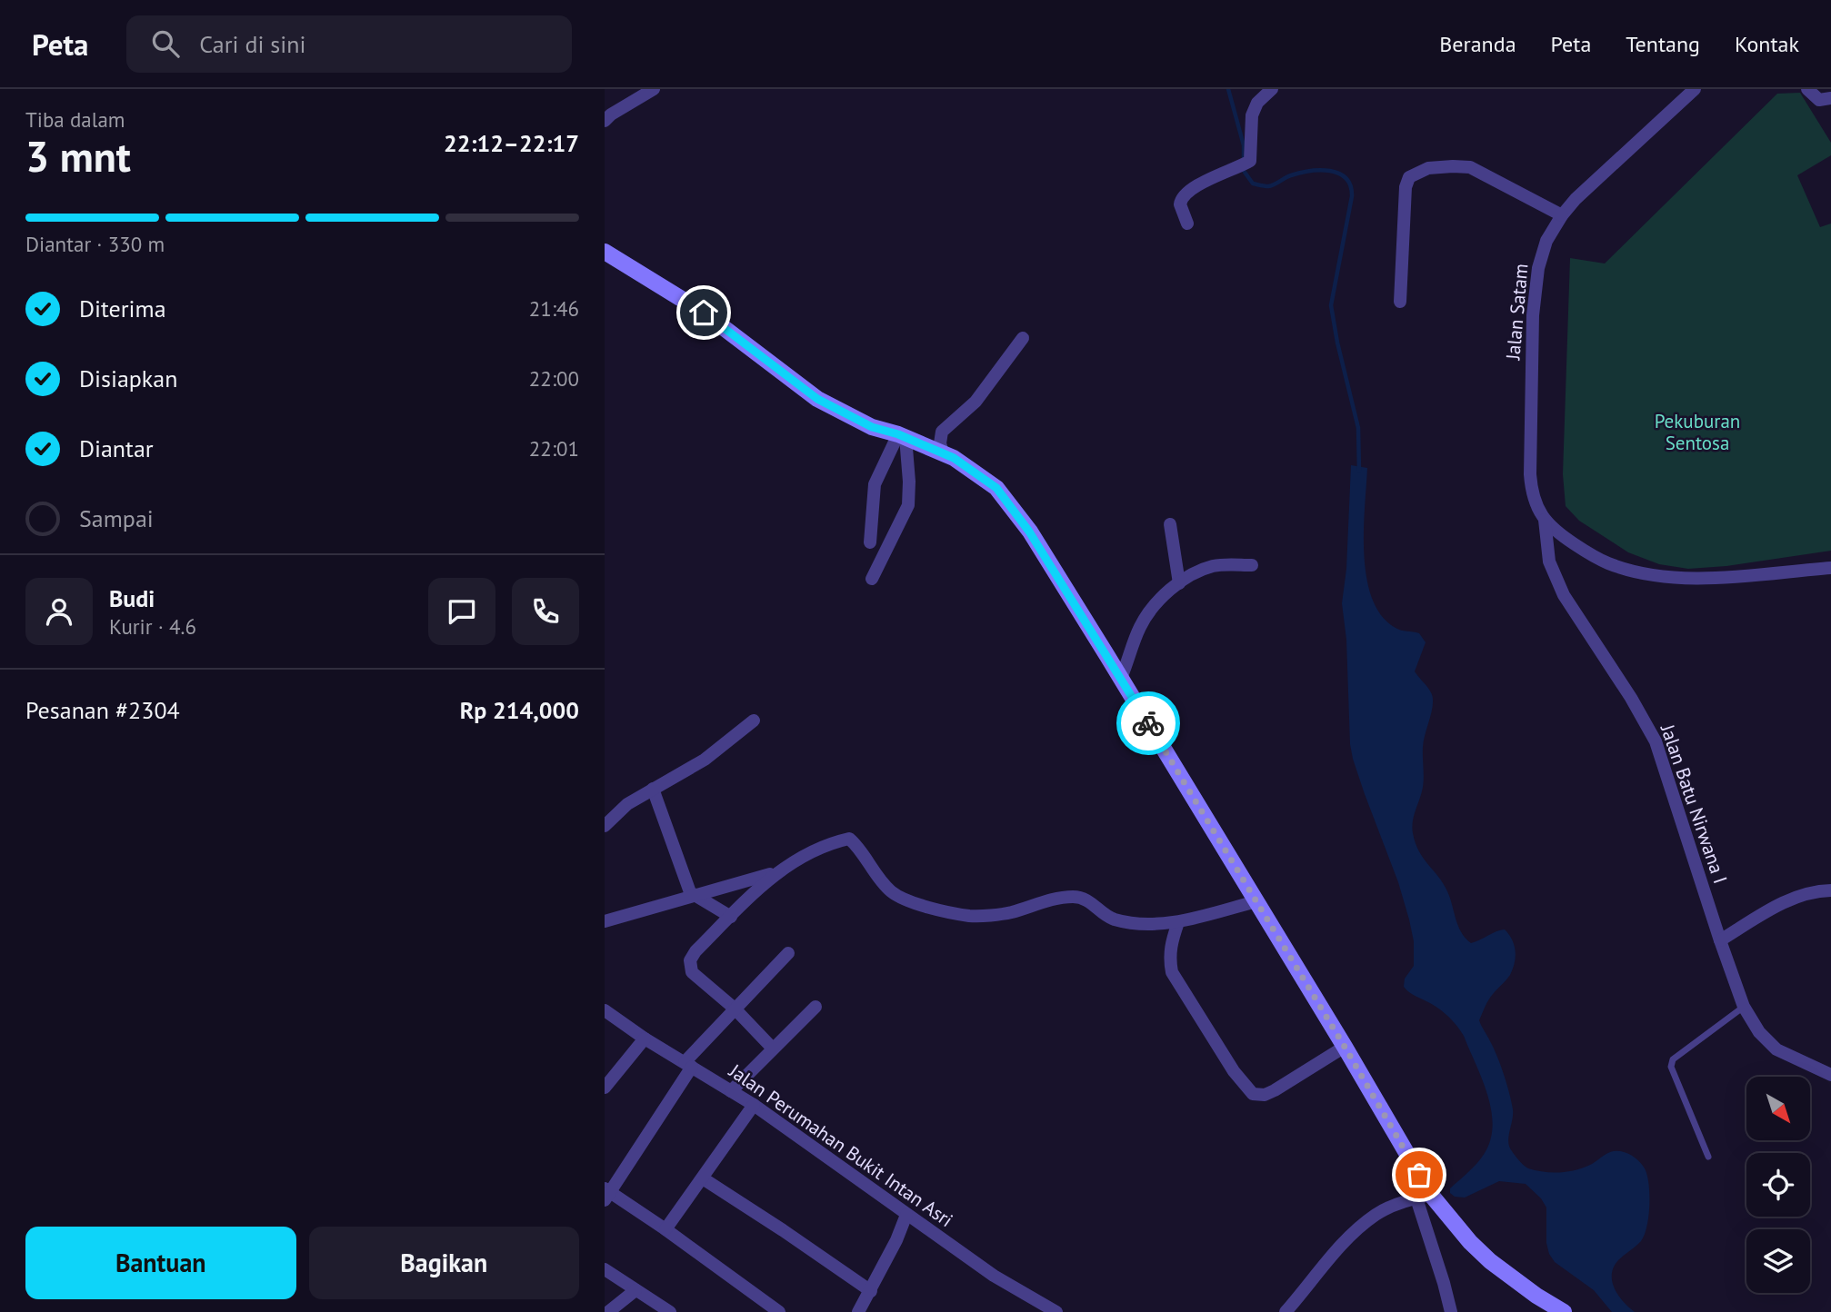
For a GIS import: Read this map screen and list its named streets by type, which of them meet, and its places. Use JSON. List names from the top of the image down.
{
  "streets": {
    "street": ["Jalan Satam", "Jalan Batu Nirwana I", "Jalan Perumahan Bukit Intan Asri"]
  },
  "crossings": [
    ["Jalan Satam", "Jalan Batu Nirwana I"]
  ],
  "parks": ["Pekuburan Sentosa"],
  "north": "bottom right",
  "page": {
    "header": "Peta",
    "search": "Cari di sini",
    "nav": [
      "Beranda",
      "Peta",
      "Tentang",
      "Kontak"
    ],
    "heading": ["3 mnt", "Tiba dalam", "22:12–22:17"],
    "panel": [
      "Budi",
      "Kurir · 4.6",
      "Pesanan #2304",
      "Rp 214,000"
    ],
    "bar": "Diantar · 330 m",
    "list": [
      ["Diterima", "21:46"],
      ["Disiapkan", "22:00"],
      ["Diantar", "22:01"],
      "Sampai"
    ],
    "buttons": ["Bantuan", "Bagikan"]
  }
}
